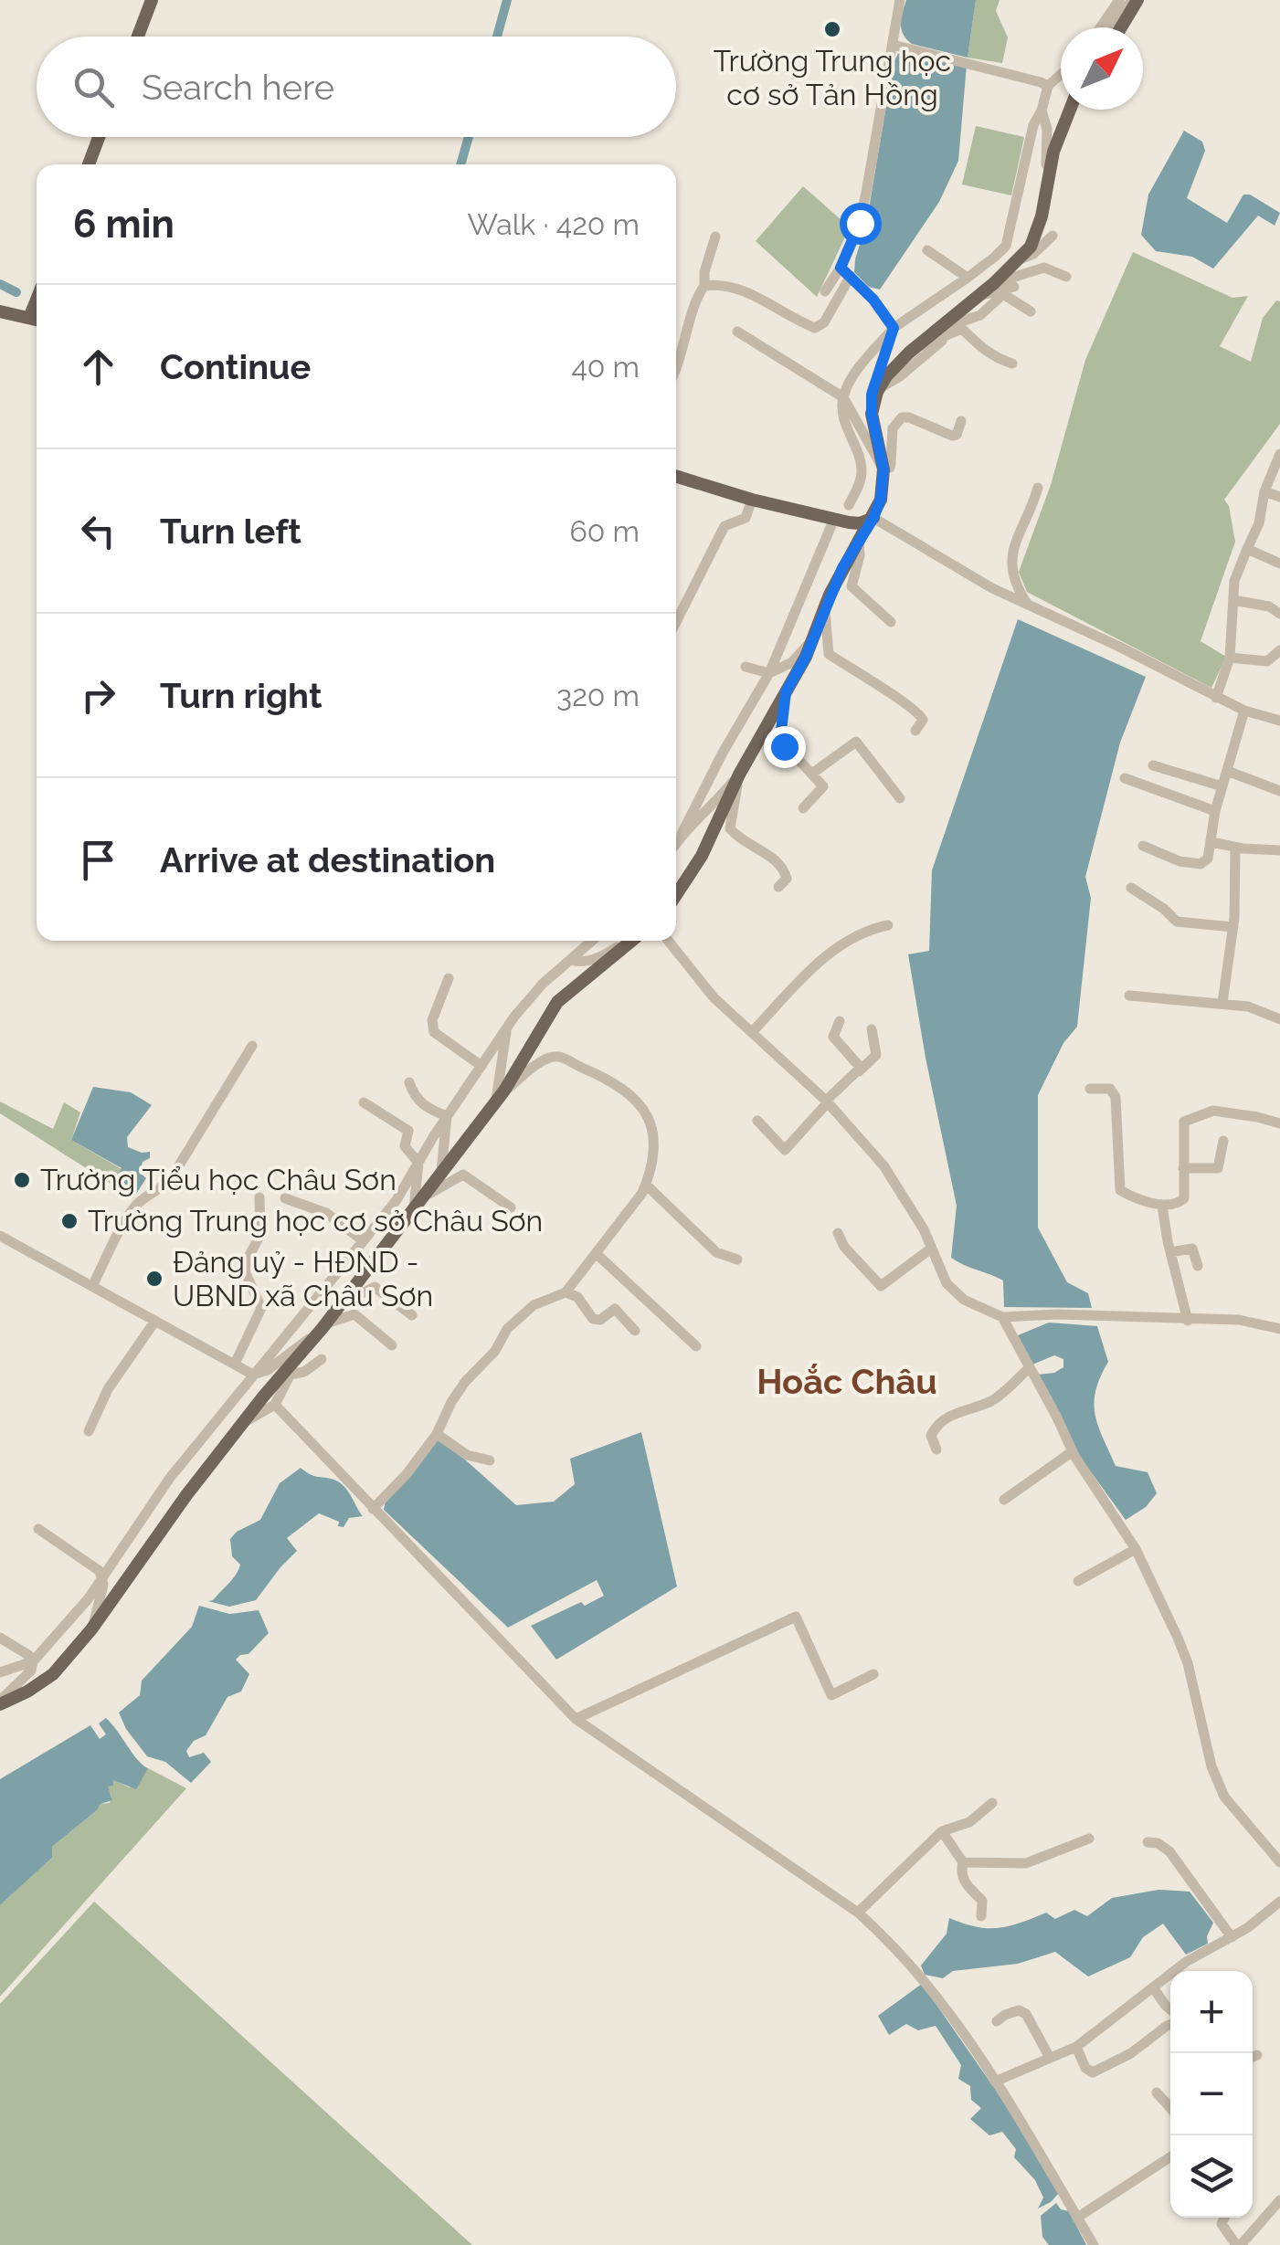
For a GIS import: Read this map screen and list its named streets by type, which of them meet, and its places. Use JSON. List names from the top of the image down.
{
  "districts": ["Hoắc Châu"],
  "places": [
    "Trường Trung học cơ sở Tản Hồng",
    "Trường Tiểu học Châu Sơn",
    "Trường Trung học cơ sở Châu Sơn",
    "Đảng uỷ - HĐND - UBND xã Châu Sơn"
  ],
  "north": "top right",
  "page": {
    "search": "Search here",
    "heading": ["6 min", "Walk · 420 m"],
    "list": [
      ["Continue", "40 m"],
      ["Turn left", "60 m"],
      ["Turn right", "320 m"],
      "Arrive at destination"
    ],
    "map_buttons": ["+", "−"]
  }
}
